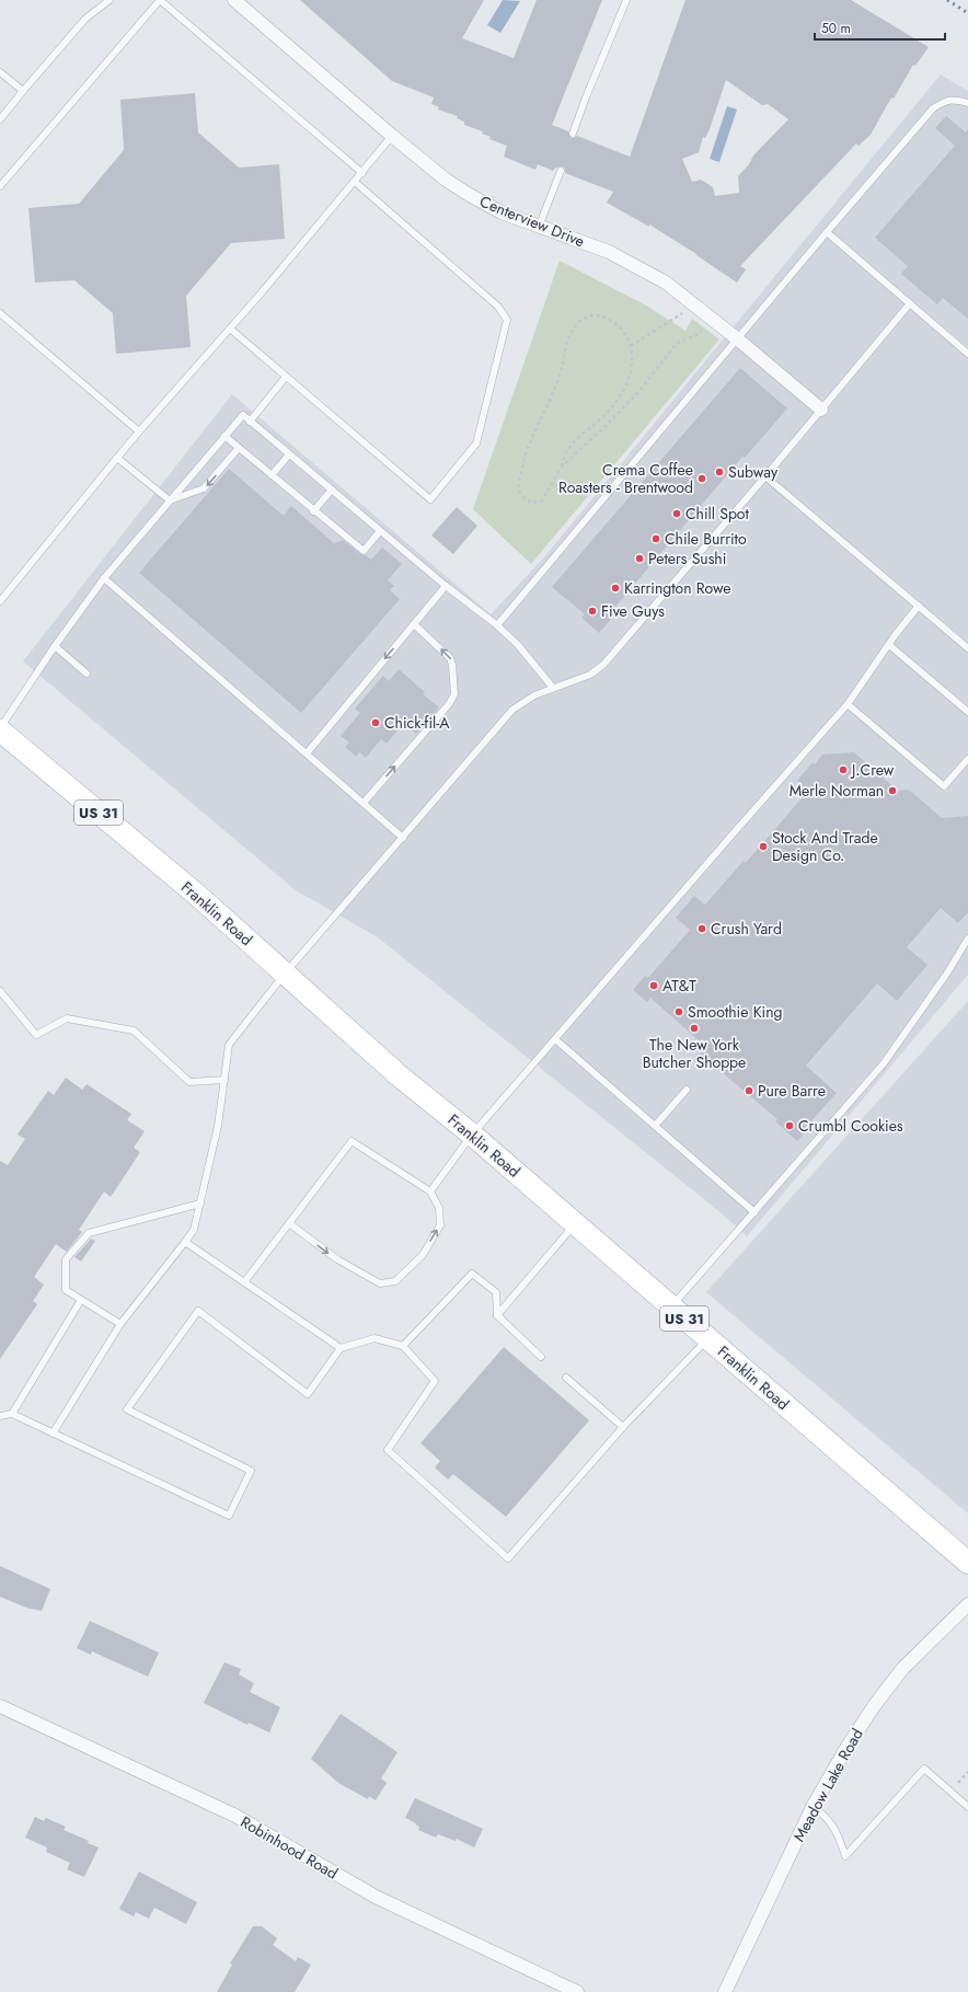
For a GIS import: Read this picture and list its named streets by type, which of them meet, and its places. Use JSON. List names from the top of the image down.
{
  "streets": {
    "main road": ["US 31", "Franklin Road"],
    "street": ["Centerview Drive", "Meadow Lake Road", "Robinhood Road"]
  },
  "places": [
    "Subway",
    "Crema Coffee Roasters - Brentwood",
    "Chill Spot",
    "Chile Burrito",
    "Peters Sushi",
    "Karrington Rowe",
    "Five Guys",
    "Chick-fil-A",
    "J.Crew",
    "Merle Norman",
    "Stock And Trade Design Co.",
    "Crush Yard",
    "AT&T",
    "Smoothie King",
    "The New York Butcher Shoppe",
    "Pure Barre",
    "Crumbl Cookies"
  ],
  "scale_bar": "50 m"
}
